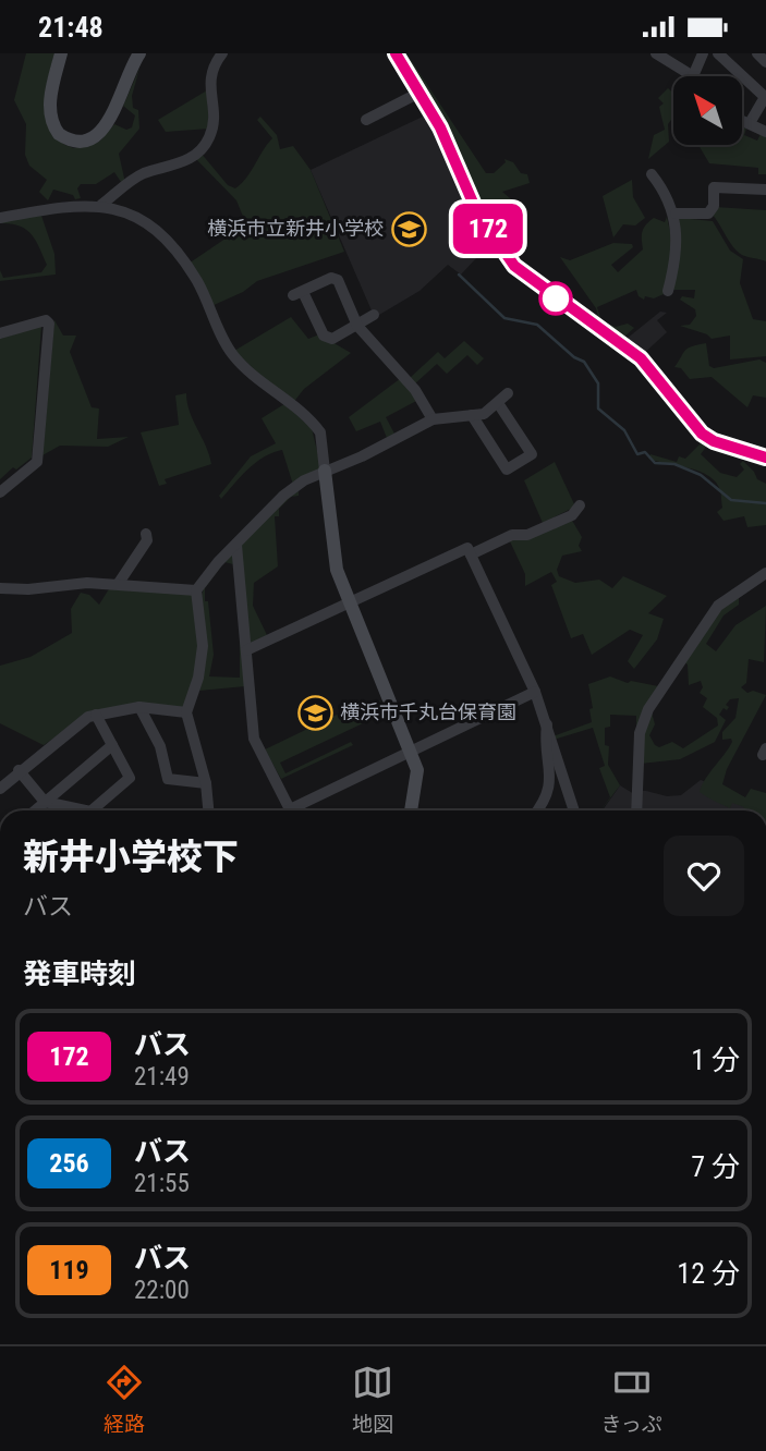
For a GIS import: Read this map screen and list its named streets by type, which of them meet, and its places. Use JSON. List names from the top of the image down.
{
  "places": {
    "school or university": ["横浜市立新井小学校", "横浜市千丸台保育園"]
  },
  "lines": ["bus line 172"],
  "north": "top left",
  "page": {
    "status": "21:48",
    "on_map": "172",
    "heading": [
      ["新井小学校下", "バス"],
      "発車時刻"
    ],
    "list": [
      {
        "mark": "172",
        "name": "バス",
        "note": "21:49",
        "value": "1 分"
      },
      {
        "mark": "256",
        "name": "バス",
        "note": "21:55",
        "value": "7 分"
      },
      {
        "mark": "119",
        "name": "バス",
        "note": "22:00",
        "value": "12 分"
      }
    ],
    "tabs": ["経路", "地図", "きっぷ"]
  }
}
